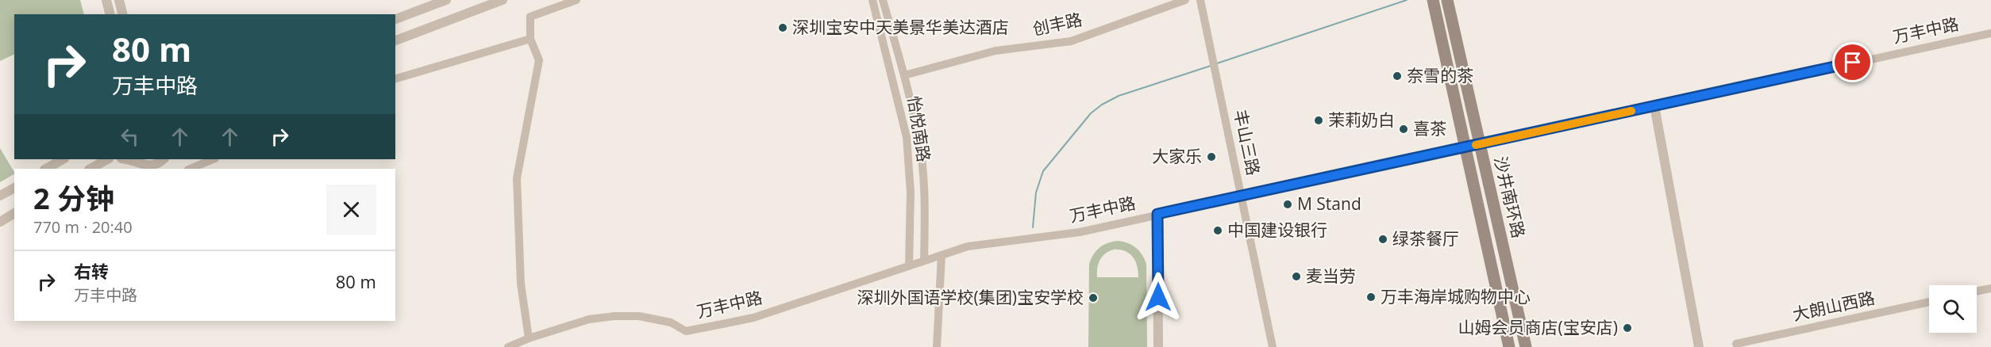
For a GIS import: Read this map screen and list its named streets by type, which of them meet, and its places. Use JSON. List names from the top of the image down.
{
  "streets": {
    "main road": ["沙井南环路"],
    "street": [
      "创丰路",
      "万丰中路",
      "怡悦南路",
      "丰山三路",
      "大朗山西路"
    ]
  },
  "crossings": [
    ["创丰路", "怡悦南路"],
    ["万丰中路", "怡悦南路"],
    ["万丰中路", "丰山三路"],
    ["万丰中路", "沙井南环路"]
  ],
  "places": [
    "深圳宝安中天美景华美达酒店",
    "奈雪的茶",
    "茉莉奶白",
    "喜茶",
    "大家乐",
    "M Stand",
    "中国建设银行",
    "绿茶餐厅",
    "麦当劳",
    "万丰海岸城购物中心",
    "深圳外国语学校(集团)宝安学校",
    "山姆会员商店(宝安店)"
  ],
  "page": {
    "turn": ["80 m", "万丰中路"],
    "heading": ["2 分钟", "770 m · 20:40"],
    "list": [
      {
        "name": "右转",
        "note": "万丰中路",
        "value": "80 m"
      }
    ]
  }
}
